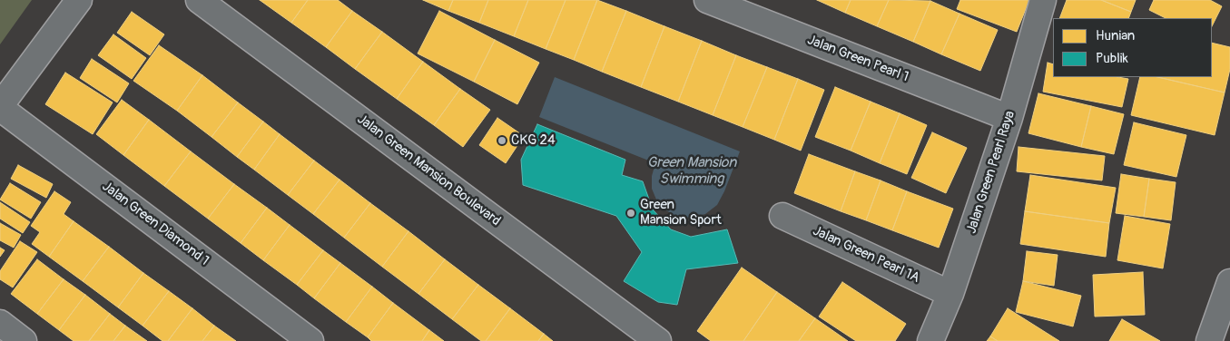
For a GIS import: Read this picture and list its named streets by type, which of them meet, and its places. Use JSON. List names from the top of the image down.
{
  "streets": {
    "street": [
      "Jalan Green Pearl 1",
      "Jalan Green Mansion Boulevard",
      "Jalan Green Pearl Raya",
      "Jalan Green Diamond 1",
      "Jalan Green Pearl 1A"
    ]
  },
  "crossings": [
    ["Jalan Green Pearl 1", "Jalan Green Pearl Raya"],
    ["Jalan Green Pearl Raya", "Jalan Green Pearl 1A"]
  ],
  "water": ["Green Mansion Swimming"],
  "places": ["CKG 24", "Green Mansion Sport"],
  "legend": ["Hunian", "Publik"]
}
